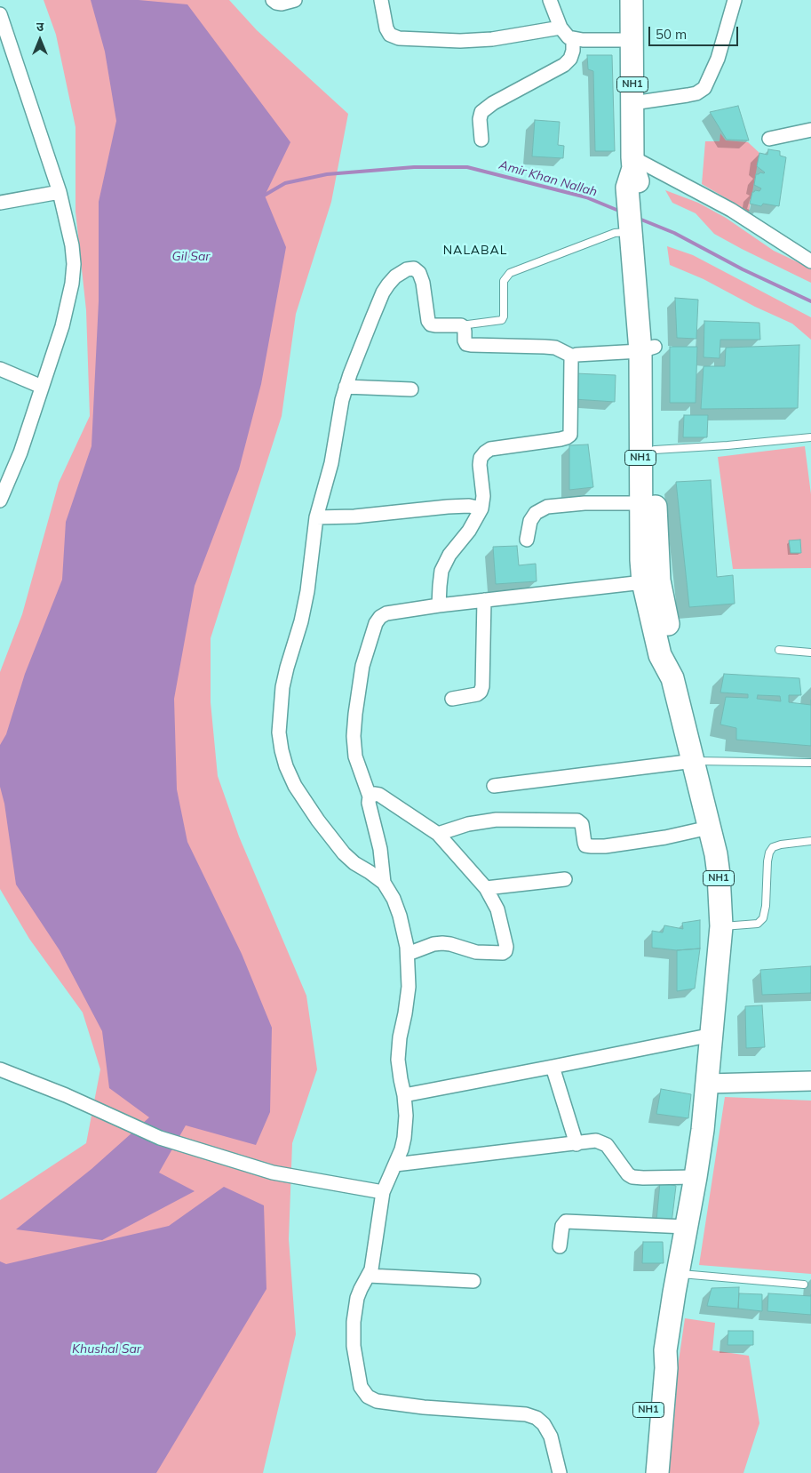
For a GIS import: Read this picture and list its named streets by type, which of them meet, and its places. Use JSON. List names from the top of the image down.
{
  "streets": {
    "highway": ["NH1"]
  },
  "districts": ["NALABAL"],
  "water": ["Amir Khan Nallah", "Gil Sar", "Khushal Sar"],
  "scale_bar": "50 m",
  "north": "top"
}
